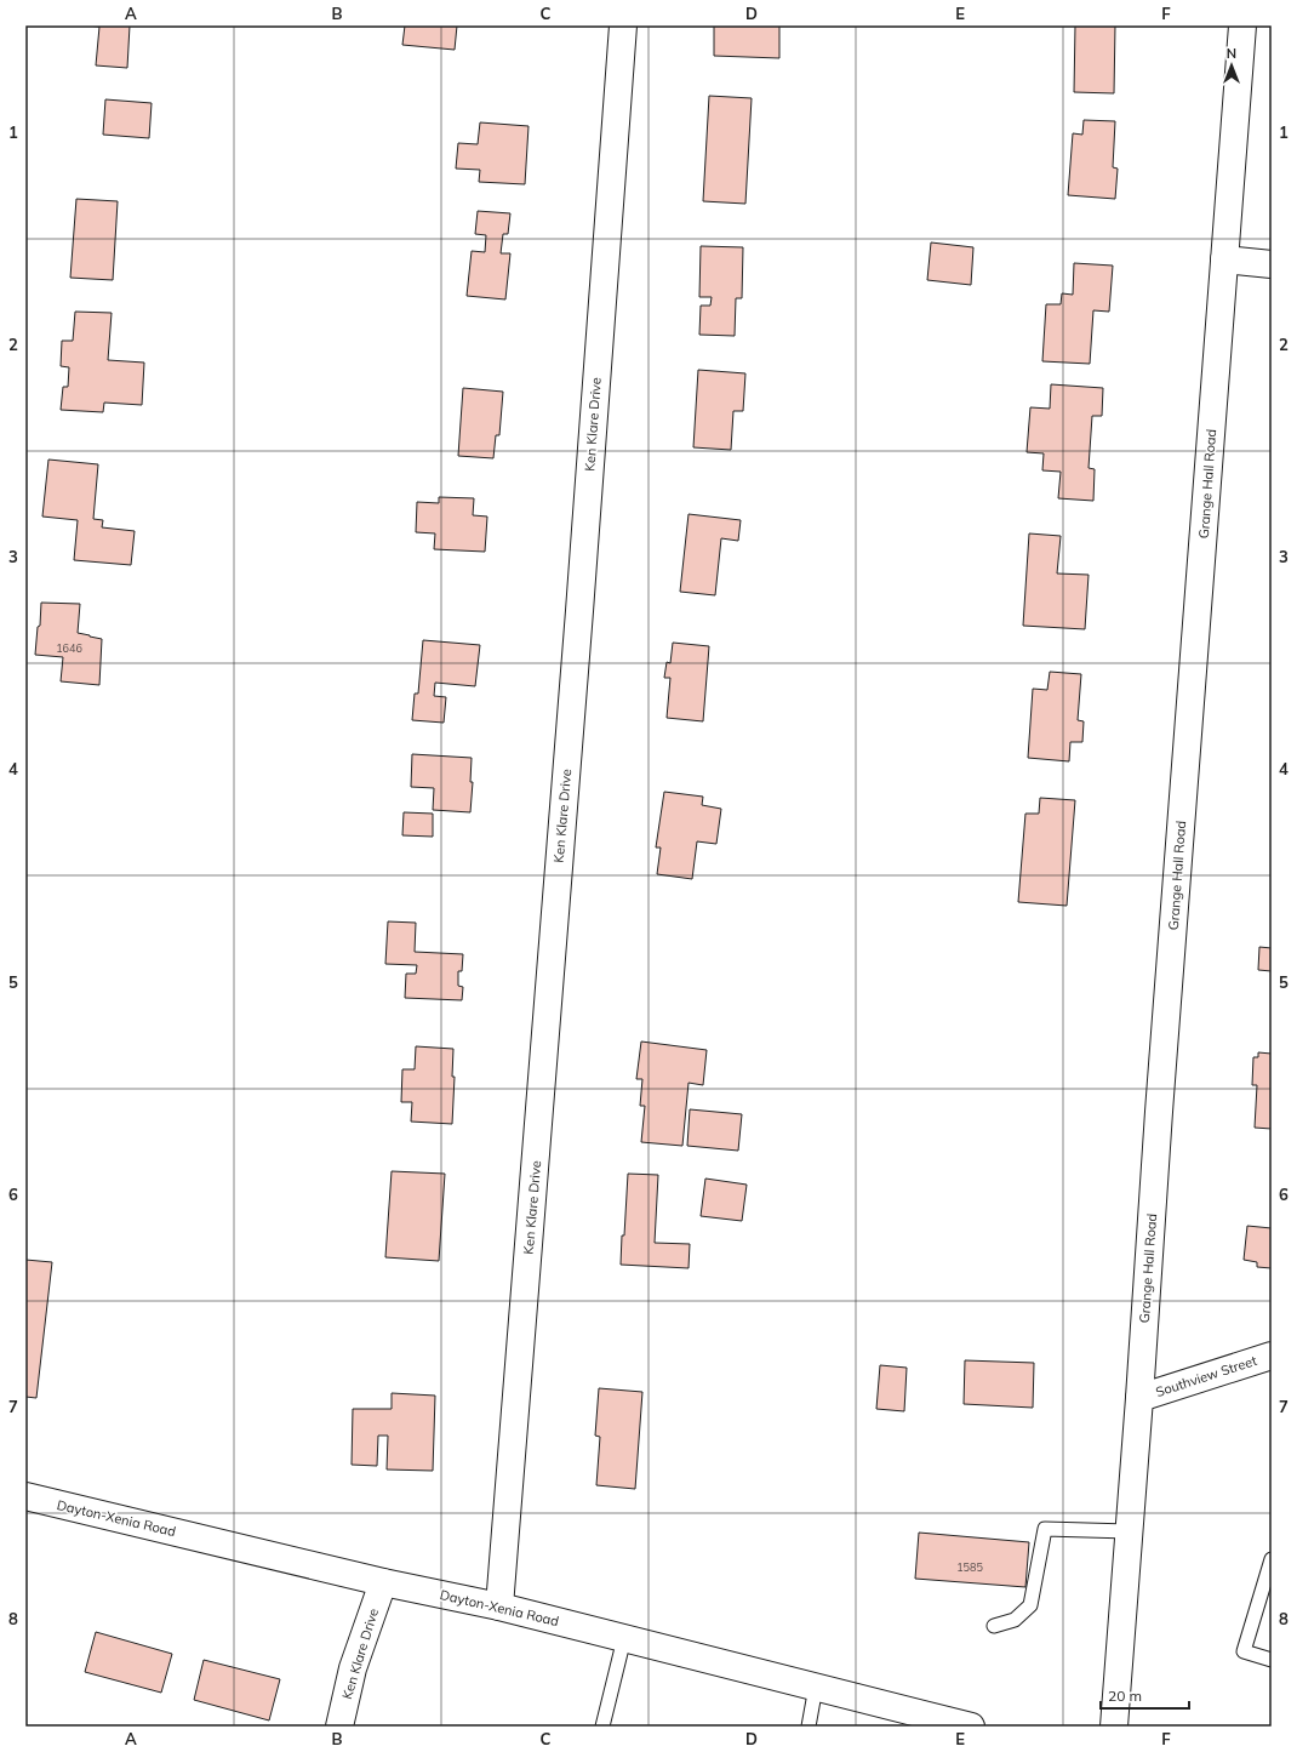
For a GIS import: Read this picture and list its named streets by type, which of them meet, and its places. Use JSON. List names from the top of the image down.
{
  "streets": {
    "main road": [
      "Ken Klare Drive",
      "Grange Hall Road",
      "Southview Street",
      "Dayton-Xenia Road"
    ]
  },
  "crossings": [
    ["Ken Klare Drive", "Dayton-Xenia Road"],
    ["Grange Hall Road", "Southview Street"]
  ],
  "house_numbers": ["1646", "1585"],
  "scale_bar": "20 m",
  "north": "top",
  "grid": {
    "columns": [
      "A",
      "B",
      "C",
      "D",
      "E",
      "F"
    ],
    "rows": [
      "1",
      "2",
      "3",
      "4",
      "5",
      "6",
      "7",
      "8"
    ]
  }
}
